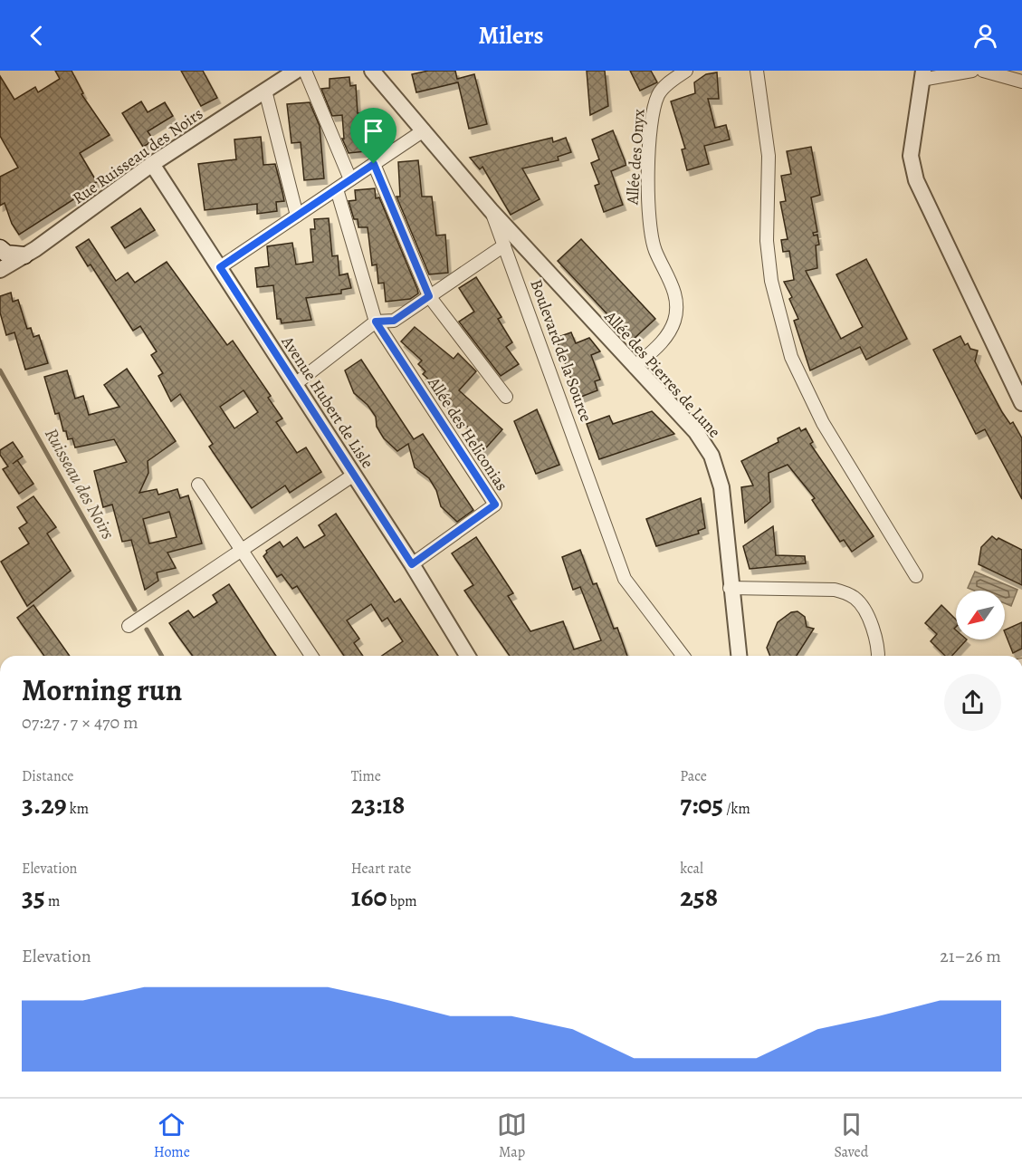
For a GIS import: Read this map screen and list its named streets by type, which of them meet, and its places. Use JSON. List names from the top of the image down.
{
  "streets": {
    "street": [
      "Rue Ruisseau des Noirs",
      "Allée des Onyx",
      "Boulevard de la Source",
      "Allée des Pierres de Lune",
      "Avenue Hubert de Lisle",
      "Allée des Heliconias"
    ]
  },
  "crossings": [
    ["Rue Ruisseau des Noirs", "Avenue Hubert de Lisle"],
    ["Allée des Onyx", "Allée des Pierres de Lune"],
    ["Boulevard de la Source", "Allée des Pierres de Lune"],
    ["Avenue Hubert de Lisle", "Allée des Heliconias"]
  ],
  "water": ["Ruisseau des Noirs"],
  "north": "bottom left",
  "page": {
    "header": "Milers",
    "heading": ["Morning run", "07:27 · 7 × 470 m"],
    "stats": [
      ["Distance", "3.29 km"],
      ["Time", "23:18"],
      ["Pace", "7:05 /km"],
      ["Elevation", "35 m"],
      ["Heart rate", "160 bpm"],
      ["kcal", "258"]
    ],
    "chart": ["Elevation", "21–26 m"],
    "tabs": ["Home", "Map", "Saved"]
  }
}
